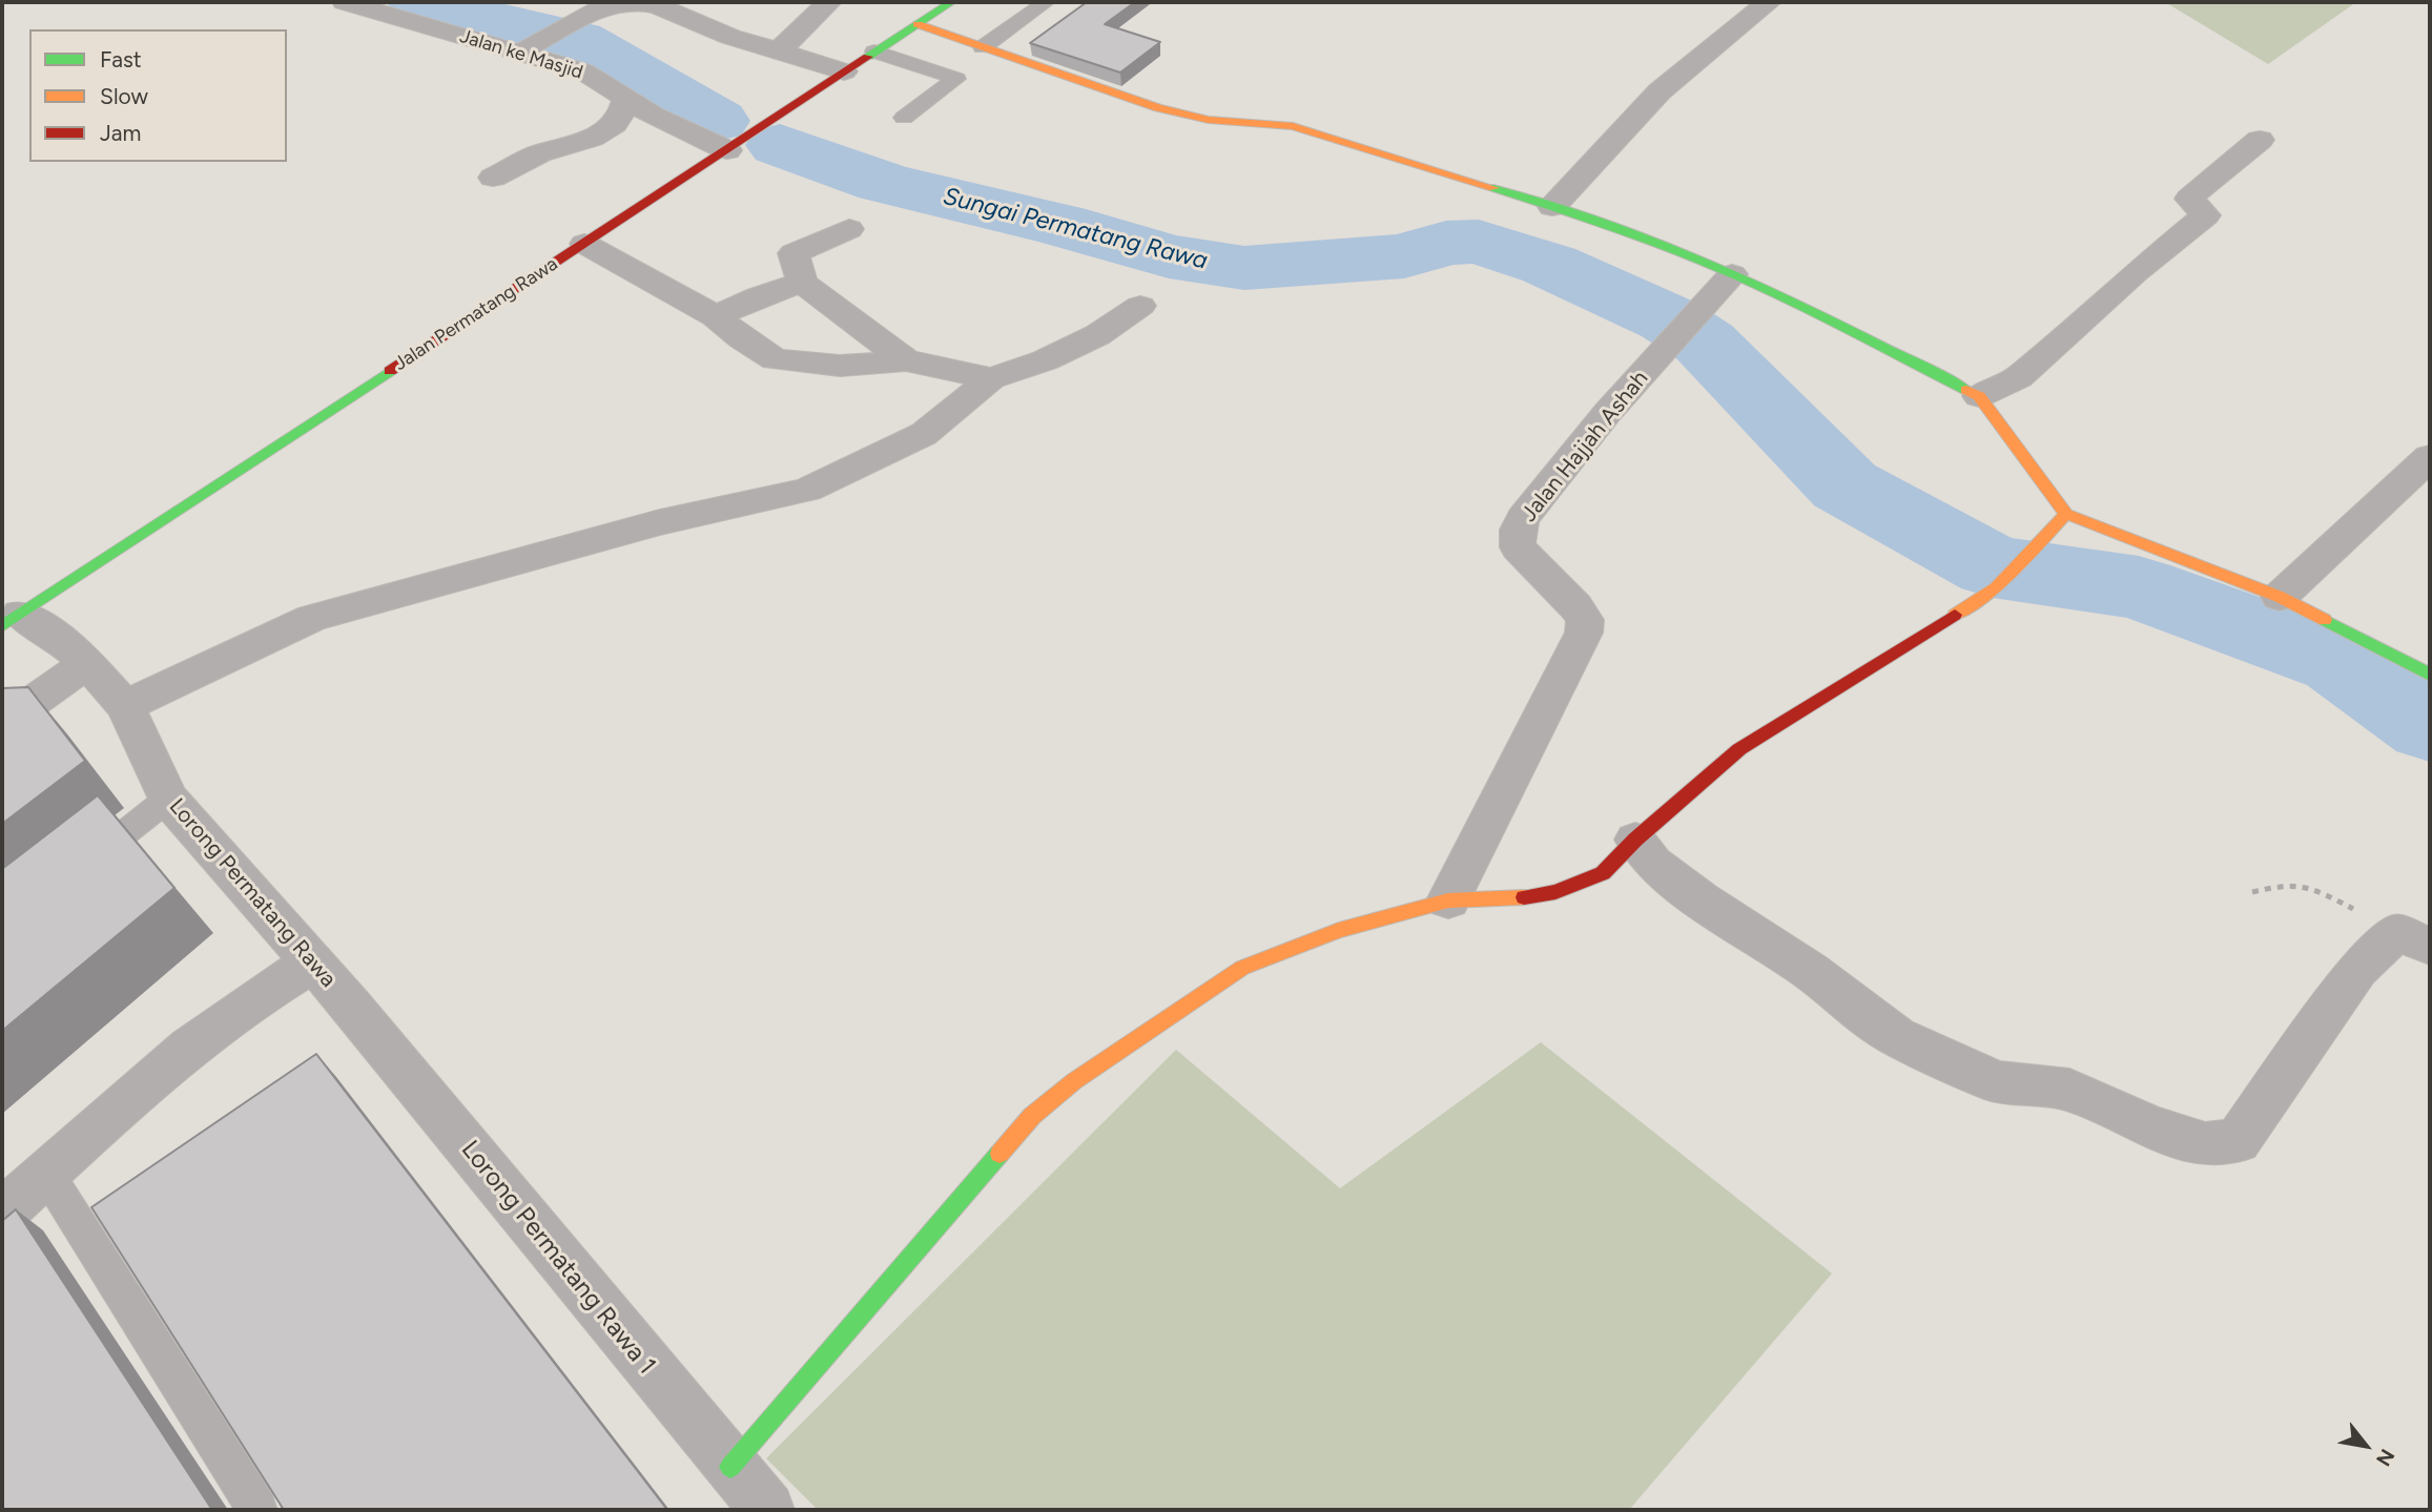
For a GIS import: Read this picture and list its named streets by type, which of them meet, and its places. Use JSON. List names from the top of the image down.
{
  "streets": {
    "street": [
      "Jalan ke Masjid",
      "Jalan Permatang Rawa",
      "Jalan Hajjah Ashah",
      "Lorong Permatang Rawa",
      "Lorong Permatang Rawa 1"
    ]
  },
  "crossings": [
    ["Jalan ke Masjid", "Jalan Permatang Rawa"],
    ["Jalan Permatang Rawa", "Lorong Permatang Rawa"],
    ["Lorong Permatang Rawa", "Lorong Permatang Rawa 1"]
  ],
  "water": ["Sungai Permatang Rawa"],
  "legend": ["Fast", "Slow", "Jam"],
  "north": "bottom right"
}
